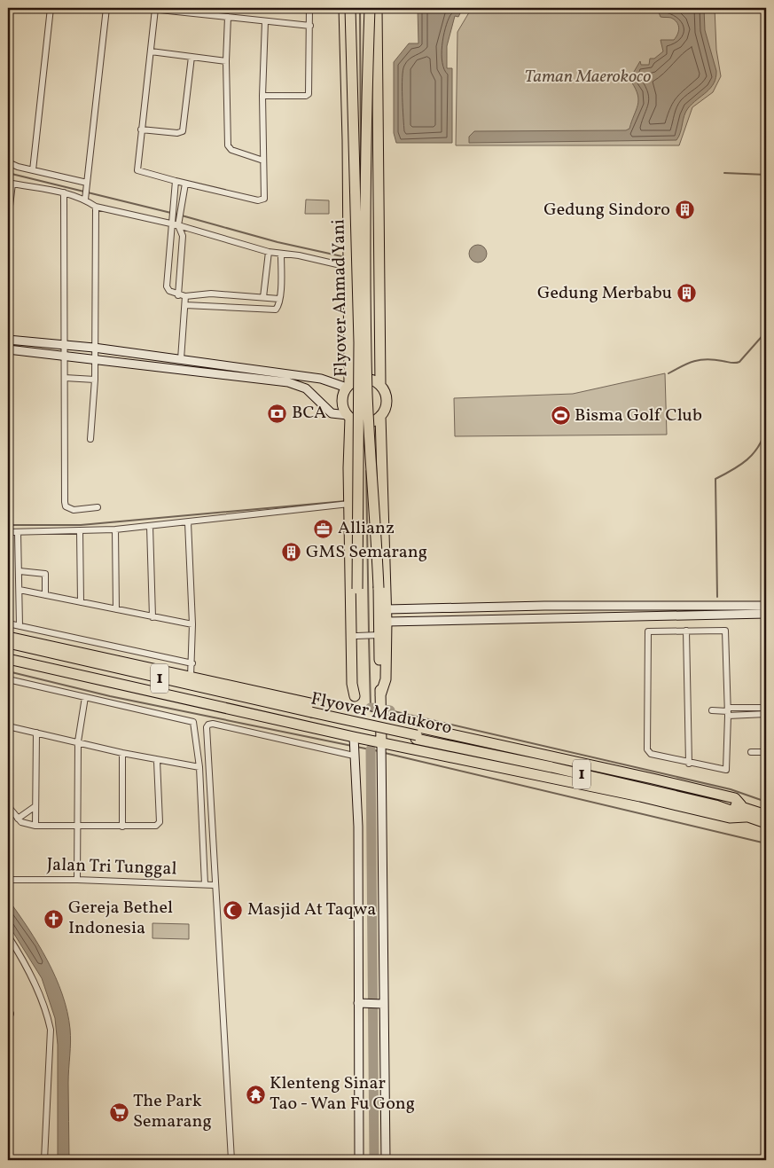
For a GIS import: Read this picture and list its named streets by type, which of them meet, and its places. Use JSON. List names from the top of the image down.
{
  "streets": {
    "highway": ["Flyover Ahmad Yani", "1", "Flyover Madukoro"],
    "street": ["Jalan Tri Tunggal"]
  },
  "crossings": [
    ["1", "Flyover Madukoro"]
  ],
  "parks": ["Taman Maerokoco"],
  "places": {
    "building": ["Gedung Sindoro", "Gedung Merbabu", "GMS Semarang"],
    "bank": ["BCA"],
    "sports": ["Bisma Golf Club"],
    "office": ["Allianz"],
    "mosque": ["Masjid At Taqwa"],
    "church": ["Gereja Bethel Indonesia"],
    "temple": ["Klenteng Sinar Tao - Wan Fu Gong"],
    "supermarket": ["The Park Semarang"]
  }
}
